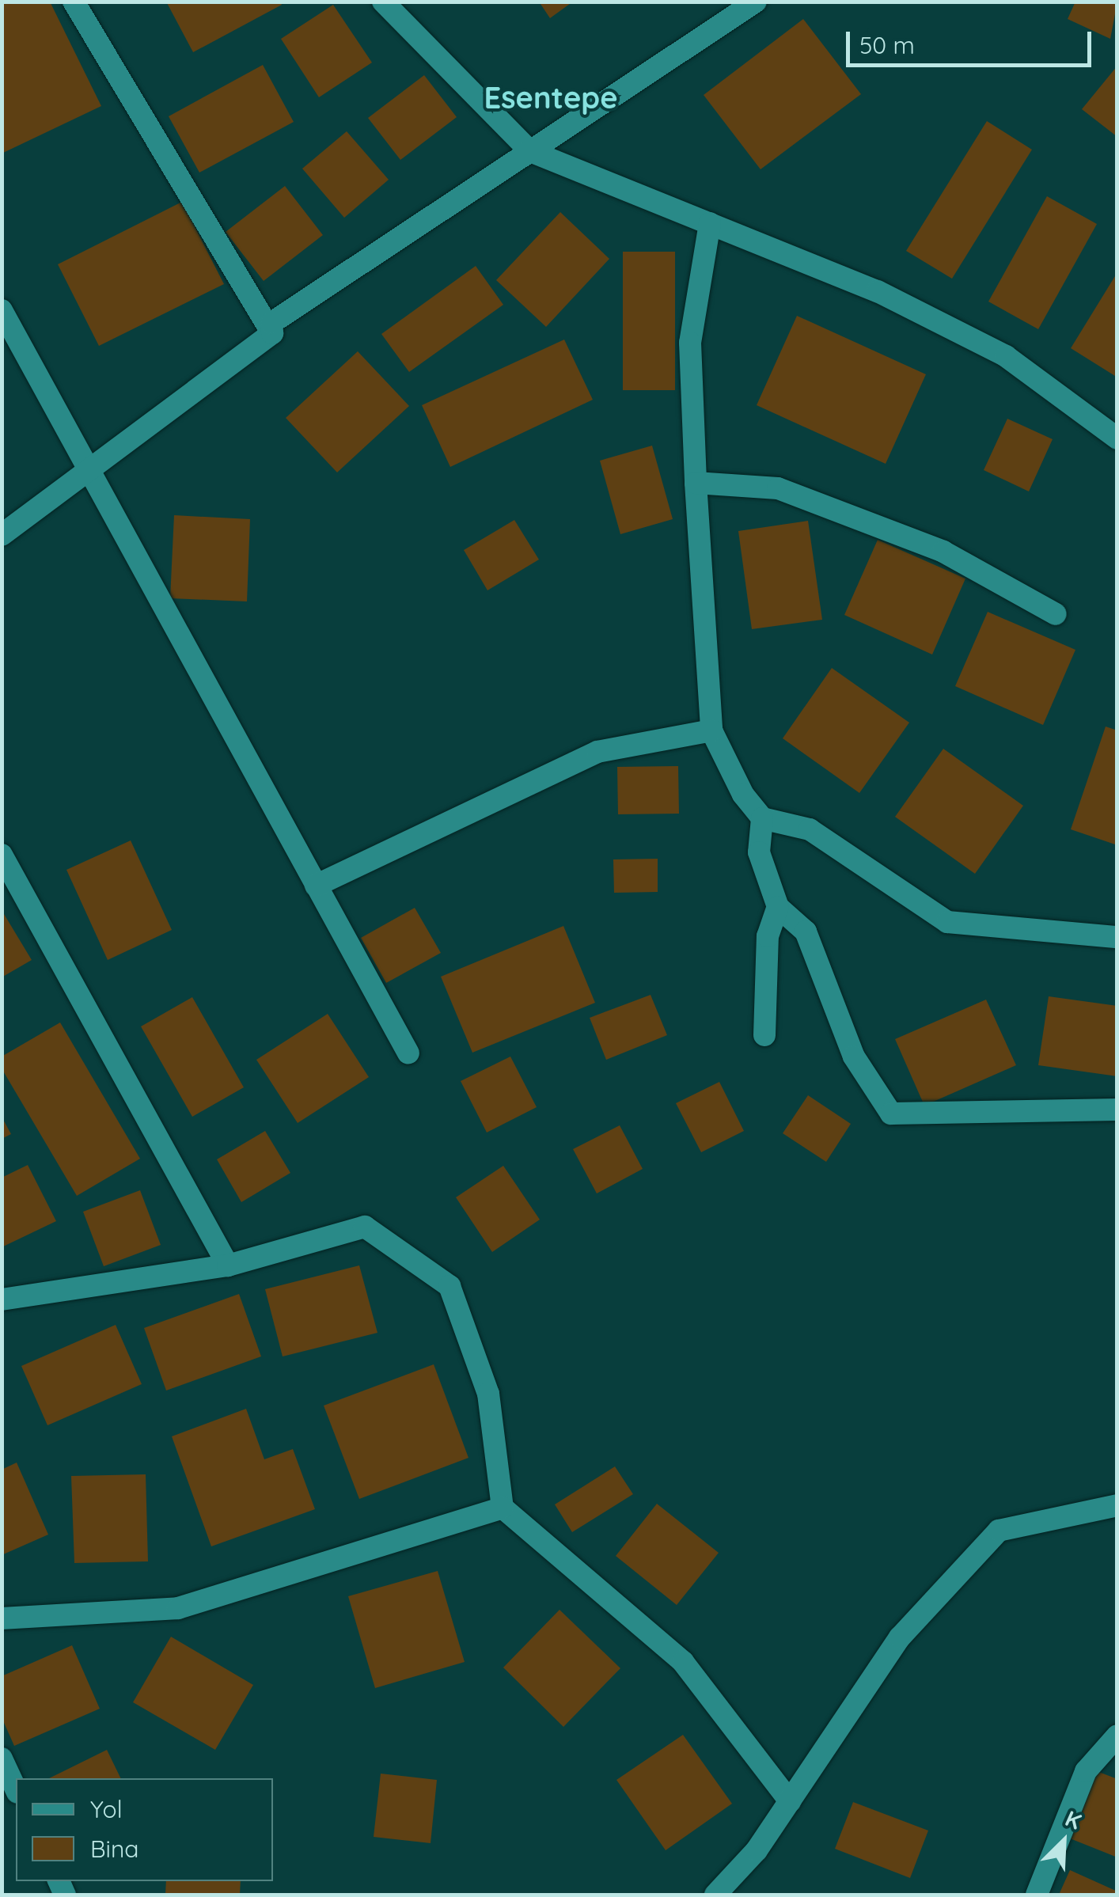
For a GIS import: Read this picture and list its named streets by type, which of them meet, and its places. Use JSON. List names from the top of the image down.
{
  "districts": ["Esentepe"],
  "legend": ["Yol", "Bina"],
  "scale_bar": "50 m",
  "north": "top right"
}
